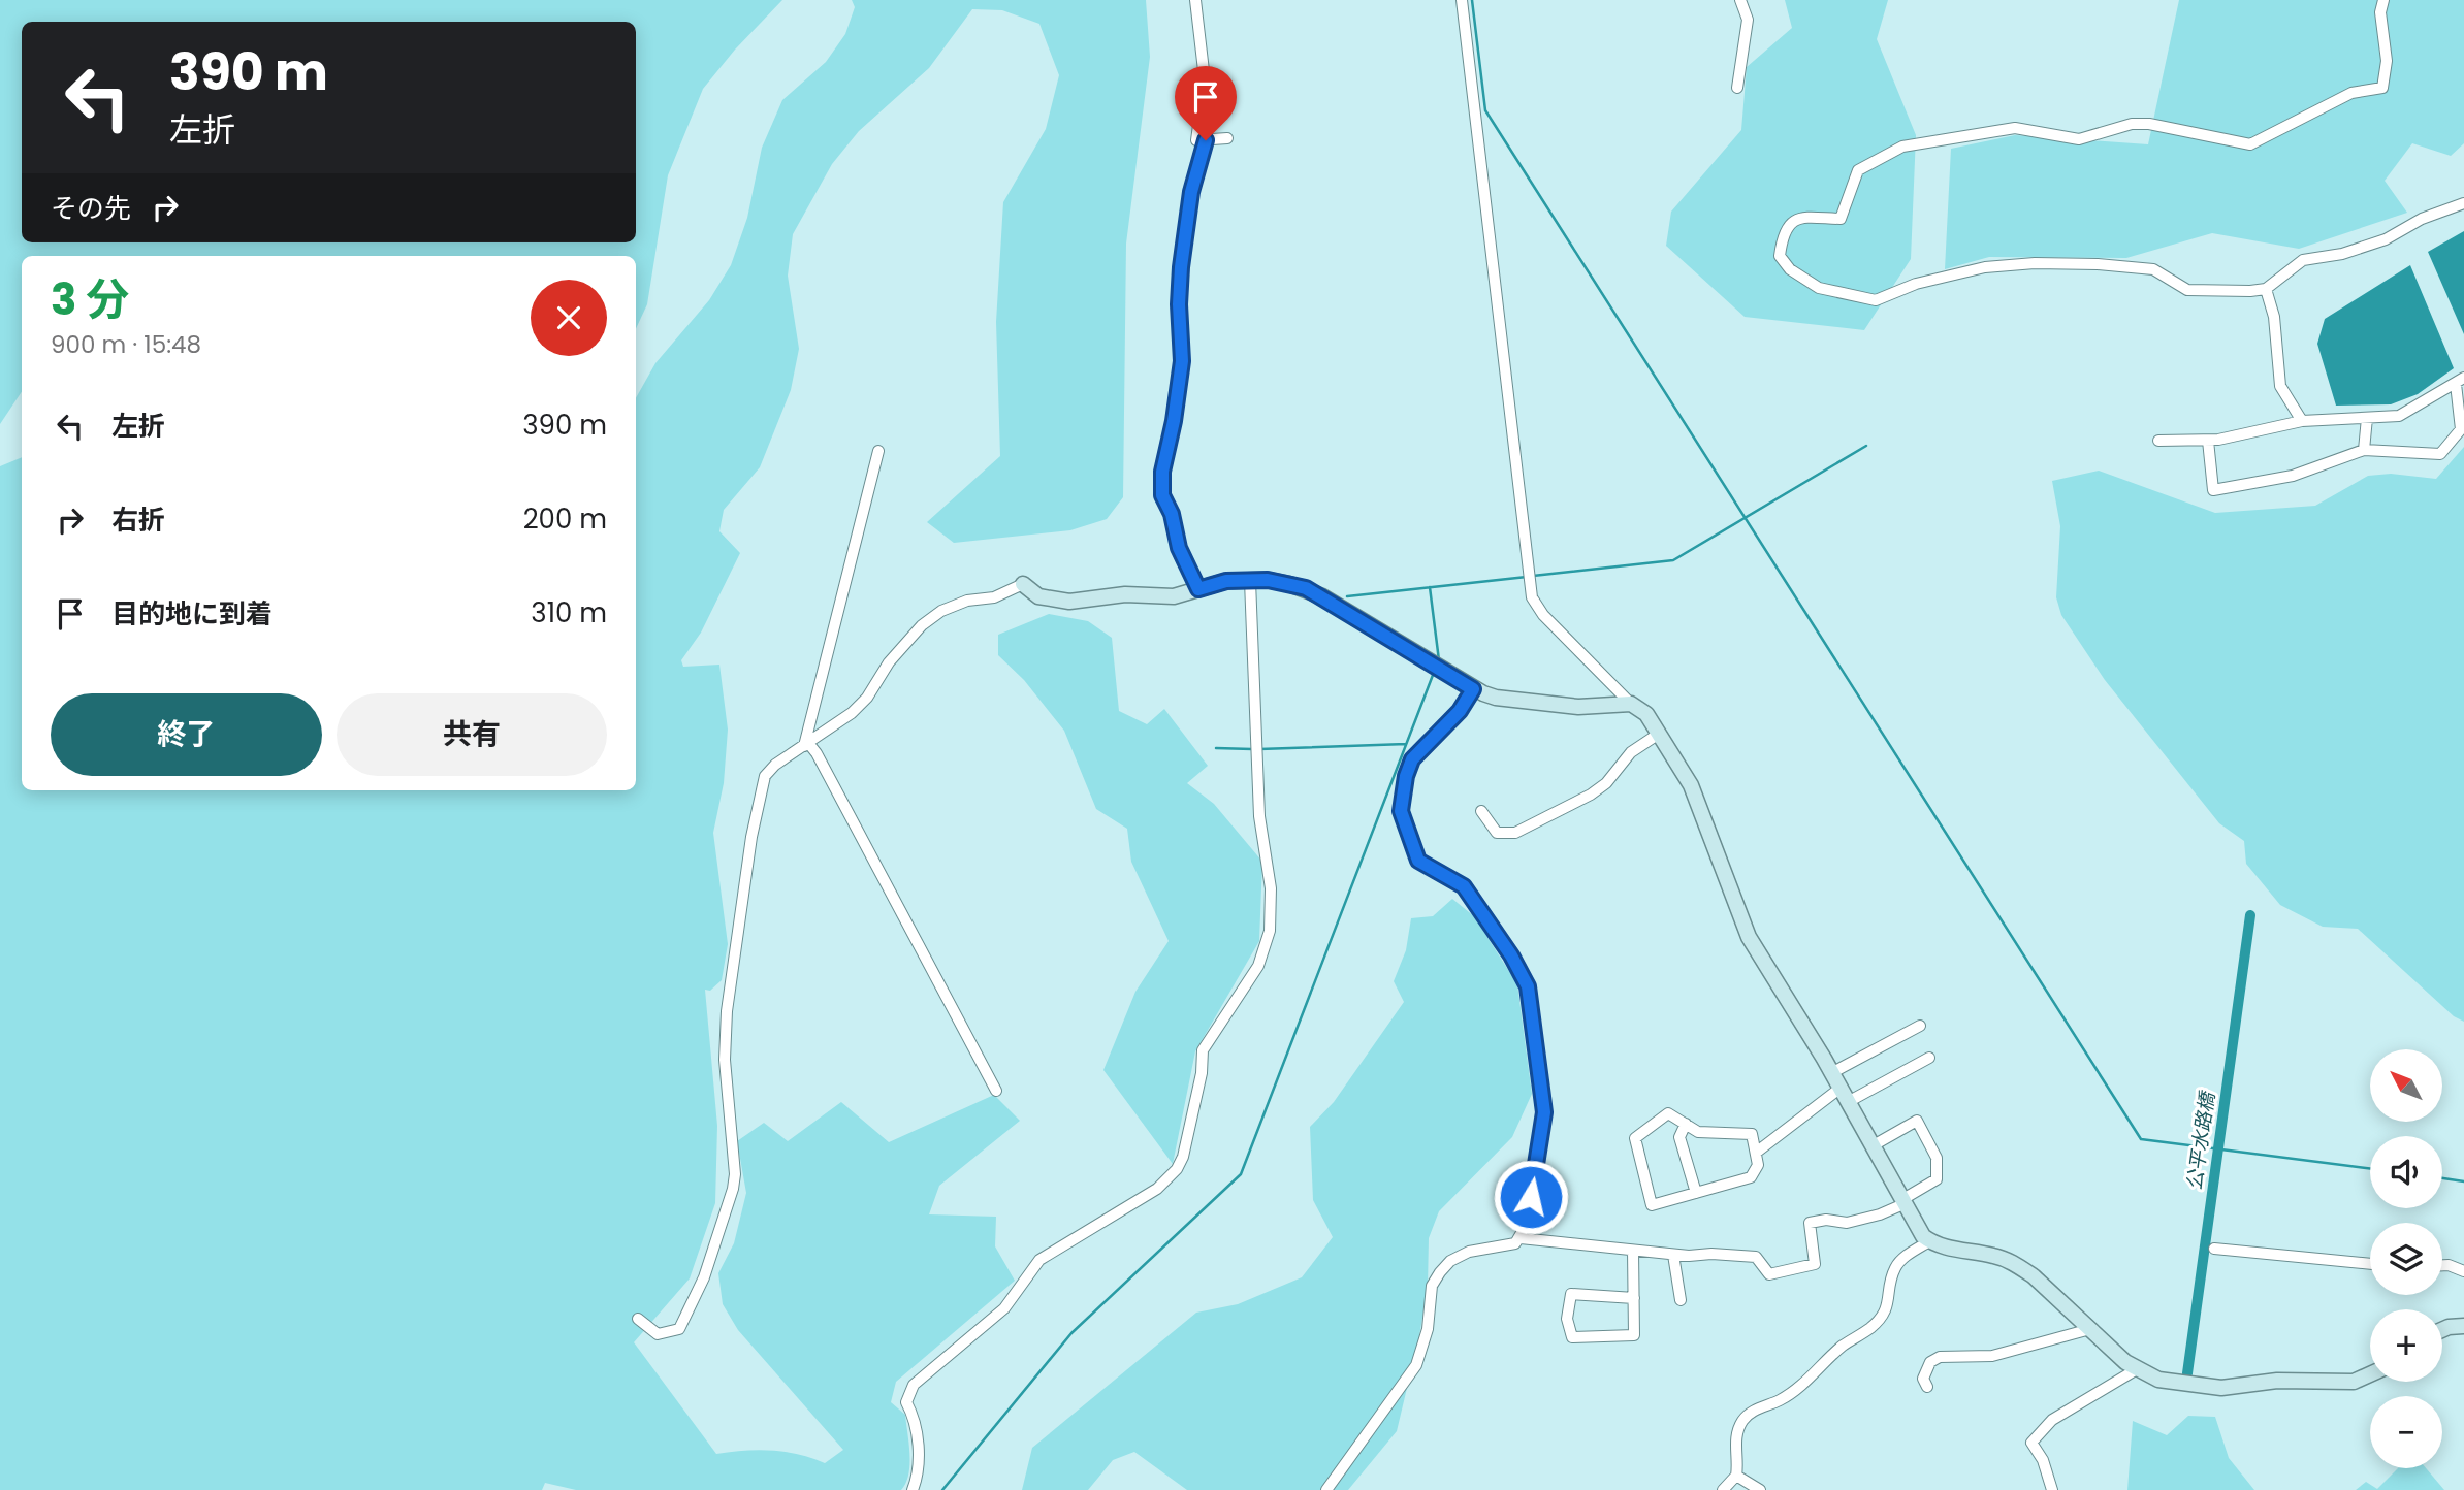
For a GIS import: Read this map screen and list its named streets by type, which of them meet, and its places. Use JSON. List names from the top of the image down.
{
  "water": ["公平水路橋"],
  "north": "top left",
  "page": {
    "turn": ["390 m", "左折"],
    "then": "その先",
    "heading": ["3 分", "900 m · 15:48"],
    "list": [
      {
        "name": "左折",
        "value": "390 m"
      },
      {
        "name": "右折",
        "value": "200 m"
      },
      {
        "name": "目的地に到着",
        "value": "310 m"
      }
    ],
    "buttons": ["終了", "共有"],
    "map_buttons": ["+", "−"]
  }
}
